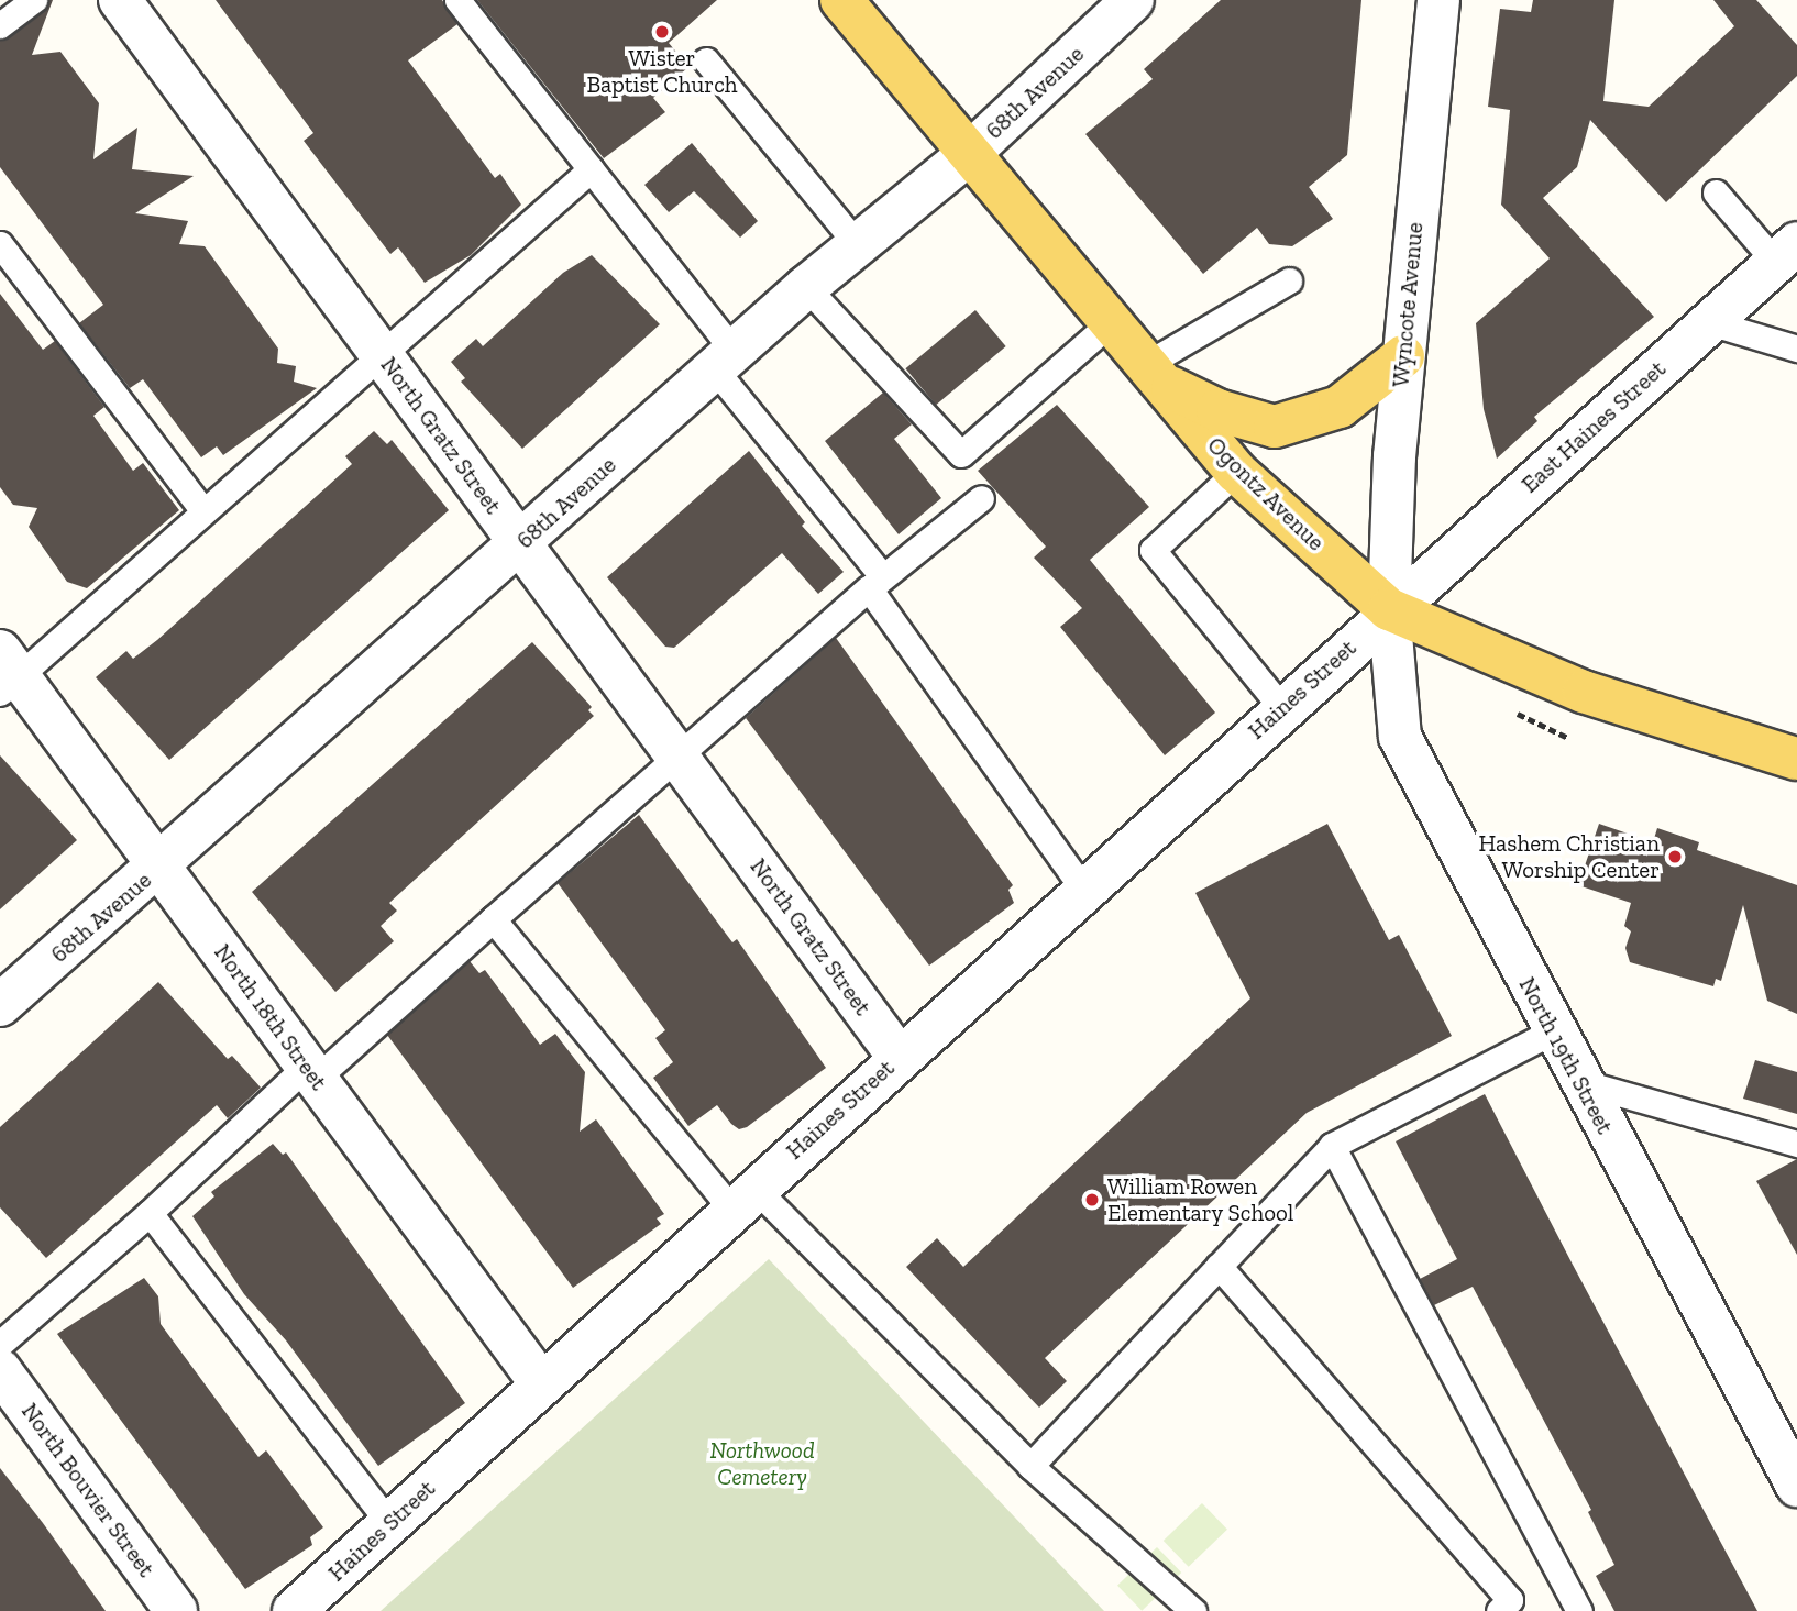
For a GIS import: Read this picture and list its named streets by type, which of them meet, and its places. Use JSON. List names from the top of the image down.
{
  "streets": {
    "main road": ["Ogontz Avenue"],
    "street": [
      "68th Avenue",
      "Wyncote Avenue",
      "East Haines Street",
      "North Gratz Street",
      "Haines Street",
      "North 18th Street",
      "North 19th Street",
      "North Bouvier Street"
    ]
  },
  "crossings": [
    ["68th Avenue", "North Gratz Street"],
    ["68th Avenue", "Ogontz Avenue"],
    ["68th Avenue", "North 18th Street"],
    ["Wyncote Avenue", "East Haines Street"],
    ["Wyncote Avenue", "Ogontz Avenue"],
    ["Wyncote Avenue", "Haines Street"],
    ["Wyncote Avenue", "North 19th Street"],
    ["East Haines Street", "Ogontz Avenue"],
    ["East Haines Street", "Haines Street"],
    ["East Haines Street", "North 19th Street"],
    ["North Gratz Street", "Haines Street"],
    ["Ogontz Avenue", "Haines Street"],
    ["Ogontz Avenue", "North 19th Street"],
    ["Haines Street", "North 18th Street"],
    ["Haines Street", "North 19th Street"]
  ],
  "parks": ["Northwood Cemetery"],
  "places": ["Wister Baptist Church", "Hashem Christian Worship Center", "William Rowen Elementary School"]
}
